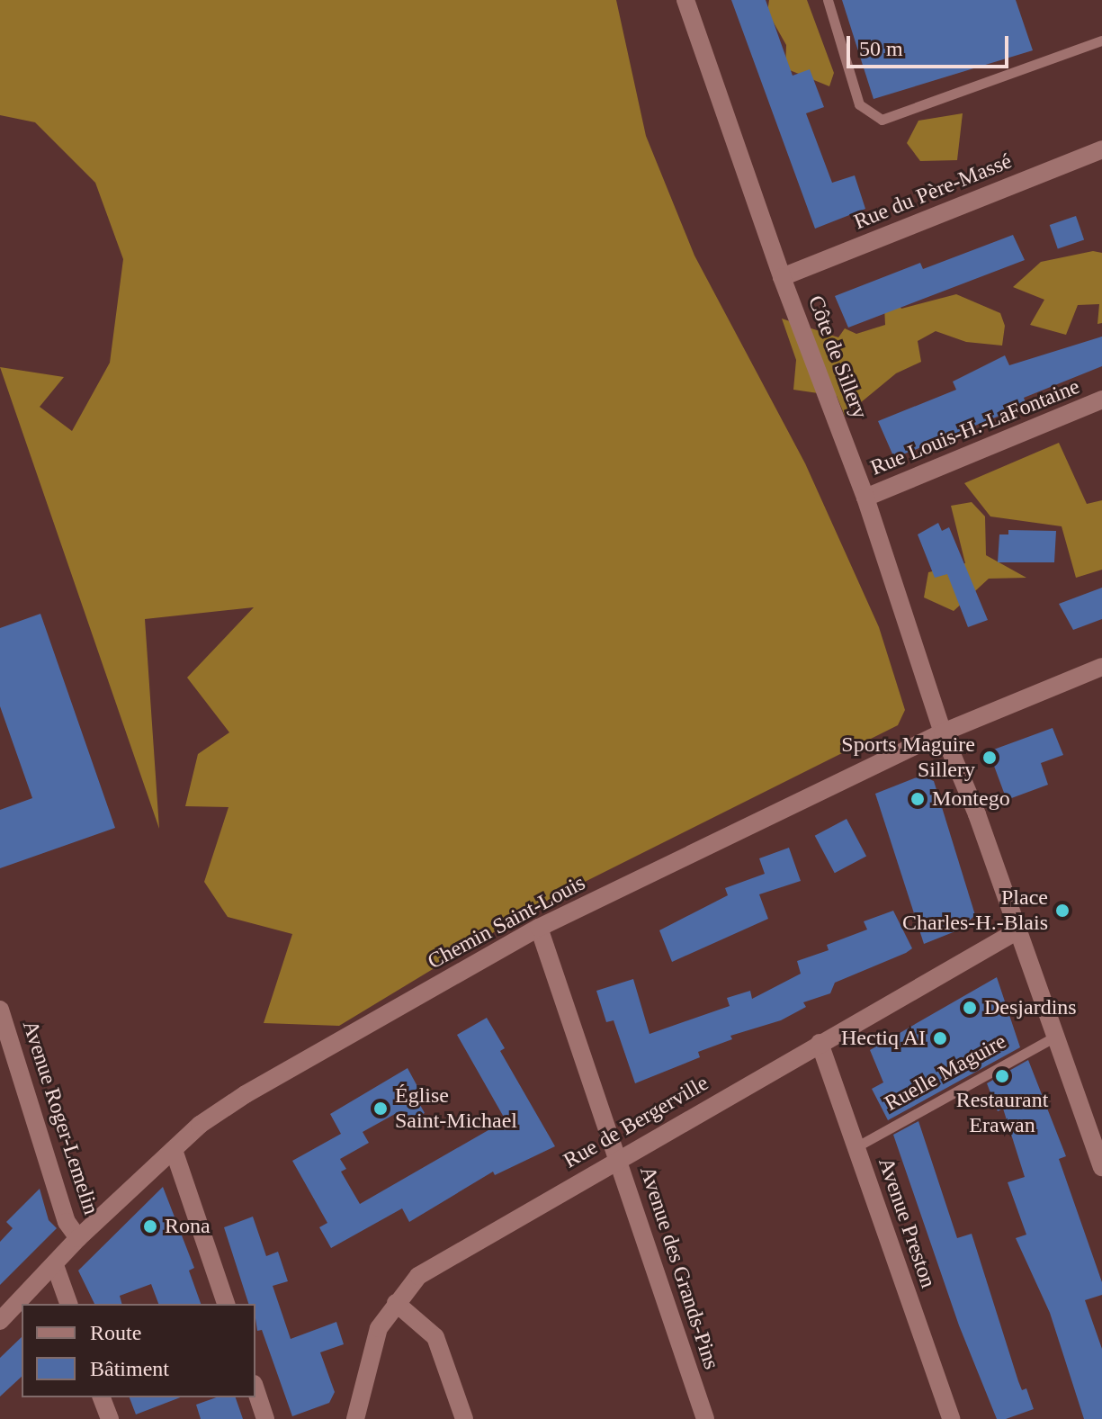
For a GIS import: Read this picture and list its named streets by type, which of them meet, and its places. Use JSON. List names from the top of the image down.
{
  "streets": {
    "street": [
      "Rue du Père-Massé",
      "Côte de Sillery",
      "Rue Louis-H.-LaFontaine",
      "Chemin Saint-Louis",
      "Avenue Roger-Lemelin",
      "Rue de Bergerville",
      "Avenue Preston",
      "Avenue des Grands-Pins"
    ],
    "lane": ["Ruelle Maguire"]
  },
  "crossings": [
    ["Rue du Père-Massé", "Côte de Sillery"],
    ["Côte de Sillery", "Rue Louis-H.-LaFontaine"],
    ["Côte de Sillery", "Chemin Saint-Louis"],
    ["Côte de Sillery", "Ruelle Maguire"],
    ["Côte de Sillery", "Rue de Bergerville"],
    ["Chemin Saint-Louis", "Avenue Roger-Lemelin"],
    ["Chemin Saint-Louis", "Avenue des Grands-Pins"],
    ["Ruelle Maguire", "Avenue Preston"],
    ["Rue de Bergerville", "Avenue Preston"],
    ["Rue de Bergerville", "Avenue des Grands-Pins"]
  ],
  "places": [
    "Sports Maguire Sillery",
    "Montego",
    "Place Charles-H.-Blais",
    "Desjardins",
    "Hectiq AI",
    "Restaurant Erawan",
    "Église Saint-Michael",
    "Rona"
  ],
  "legend": ["Route", "Bâtiment"],
  "scale_bar": "50 m"
}
